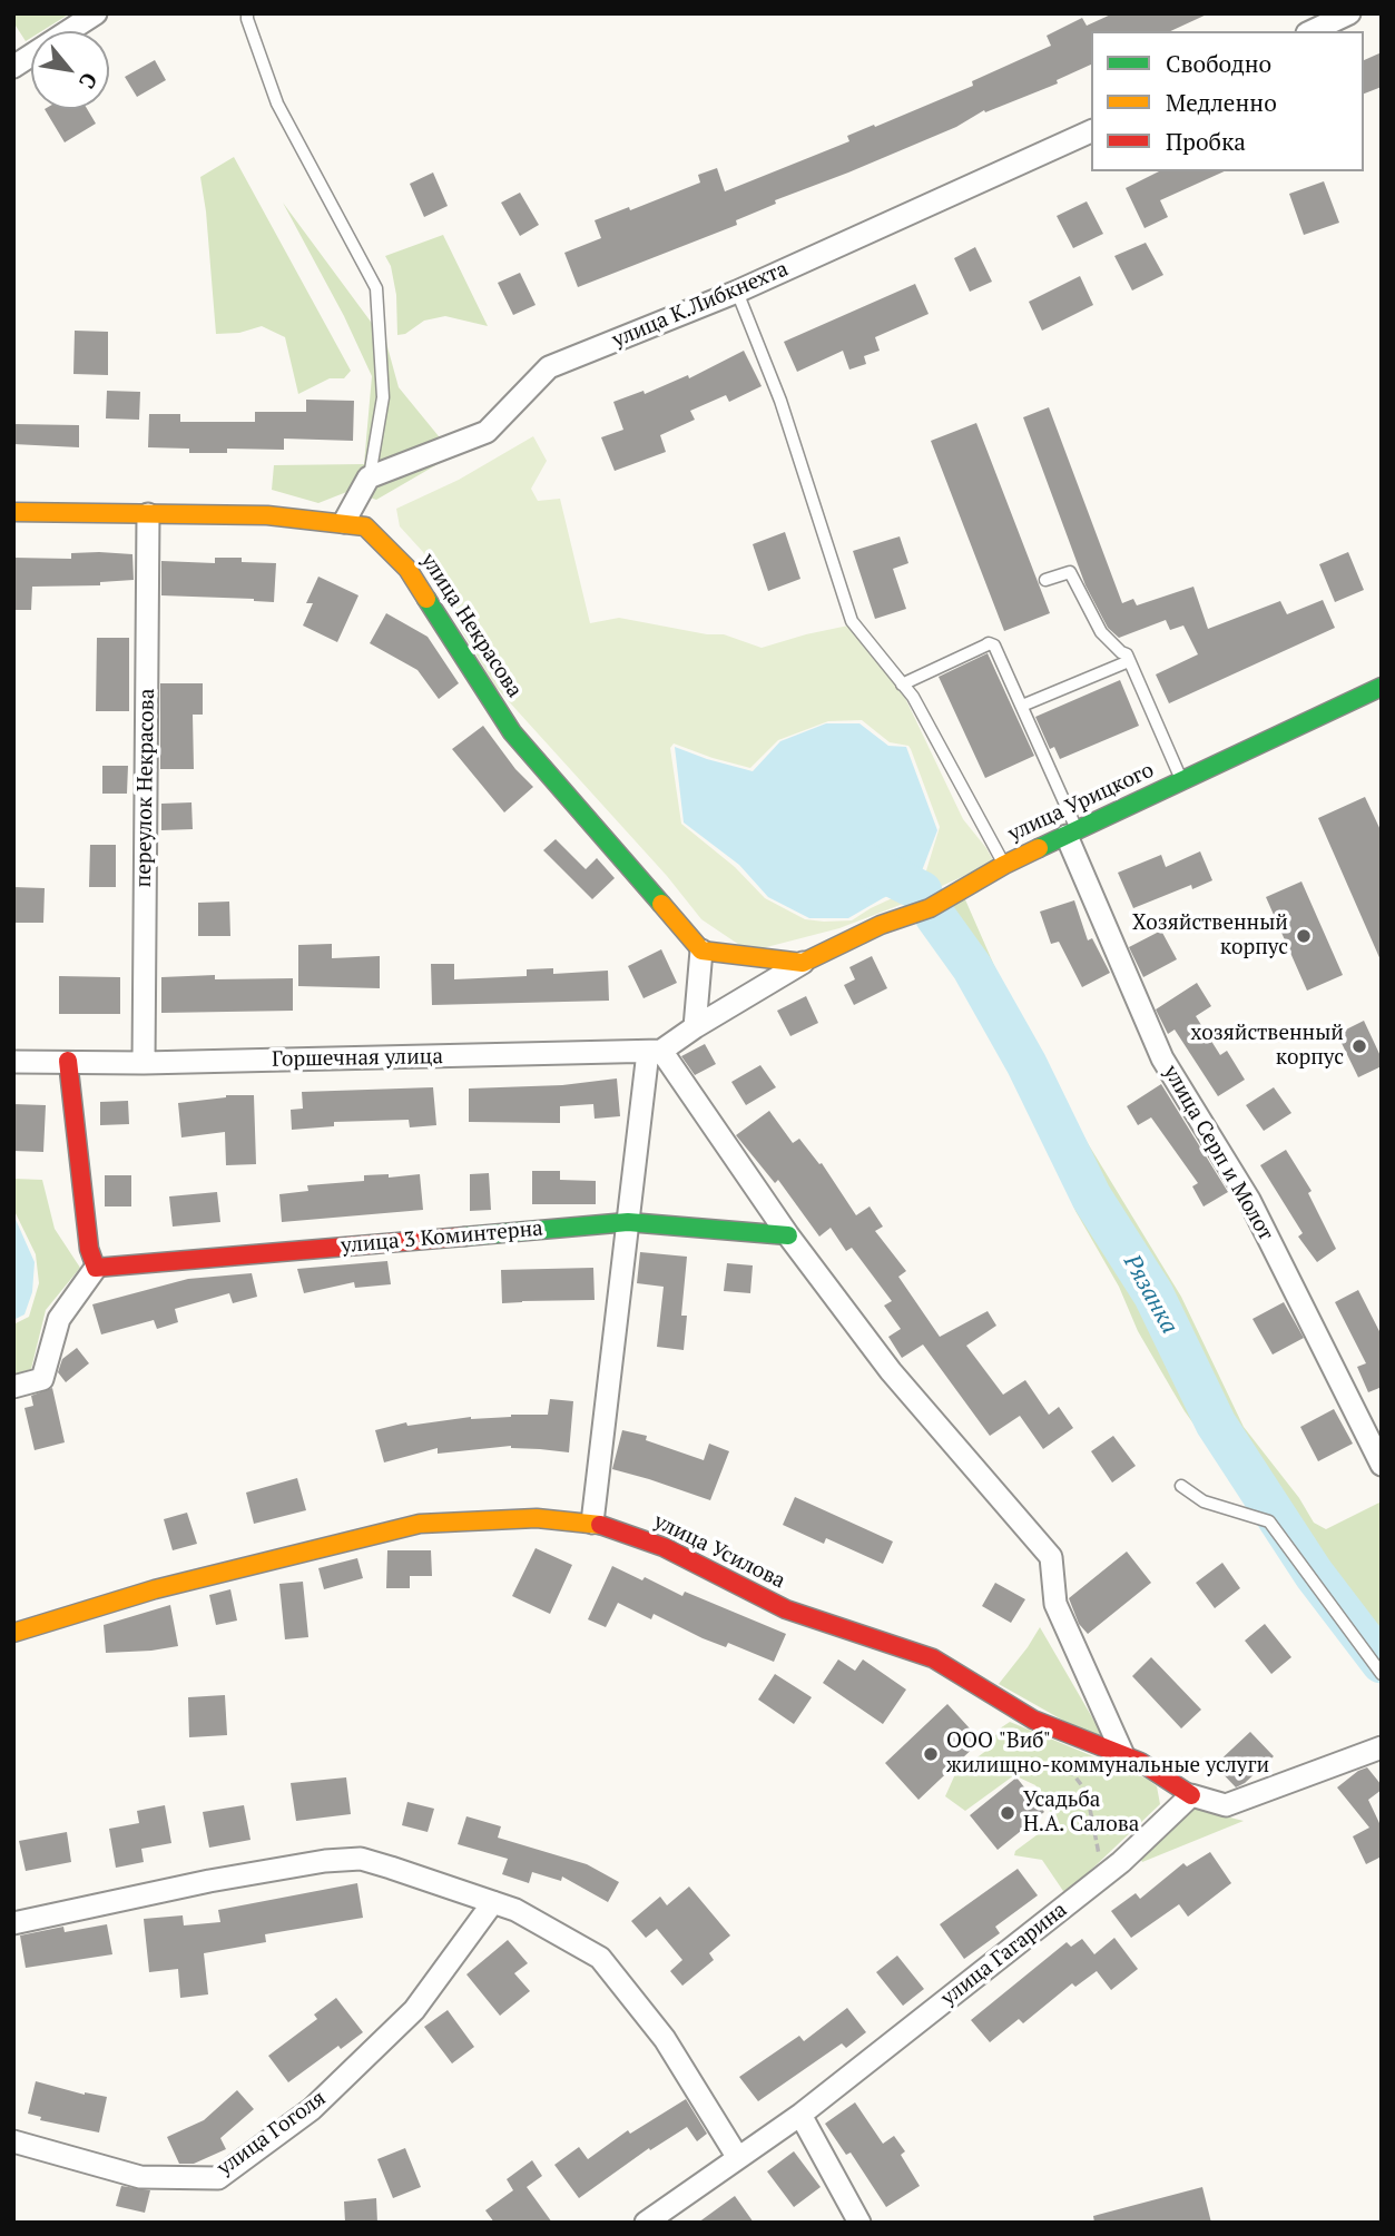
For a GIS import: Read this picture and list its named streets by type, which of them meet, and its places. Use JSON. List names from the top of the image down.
{
  "streets": {
    "street": [
      "улица К.Либкнехта",
      "улица Некрасова",
      "переулок Некрасова",
      "улица Урицкого",
      "Горшечная улица",
      "улица Серп и Молот",
      "улица 3 Коминтерна",
      "улица Усилова",
      "улица Гагарина",
      "улица Гоголя"
    ]
  },
  "crossings": [
    ["улица Некрасова", "переулок Некрасова"],
    ["переулок Некрасова", "Горшечная улица"],
    ["улица Урицкого", "улица Серп и Молот"],
    ["улица Усилова", "улица Гагарина"]
  ],
  "water": ["Рязанка"],
  "places": [
    "Хозяйственный корпус",
    "хозяйственный корпус",
    "ООО \"Виб\" жилищно-коммунальные услуги",
    "Усадьба Н.А. Салова"
  ],
  "legend": ["Свободно", "Медленно", "Пробка"],
  "north": "bottom right"
}
